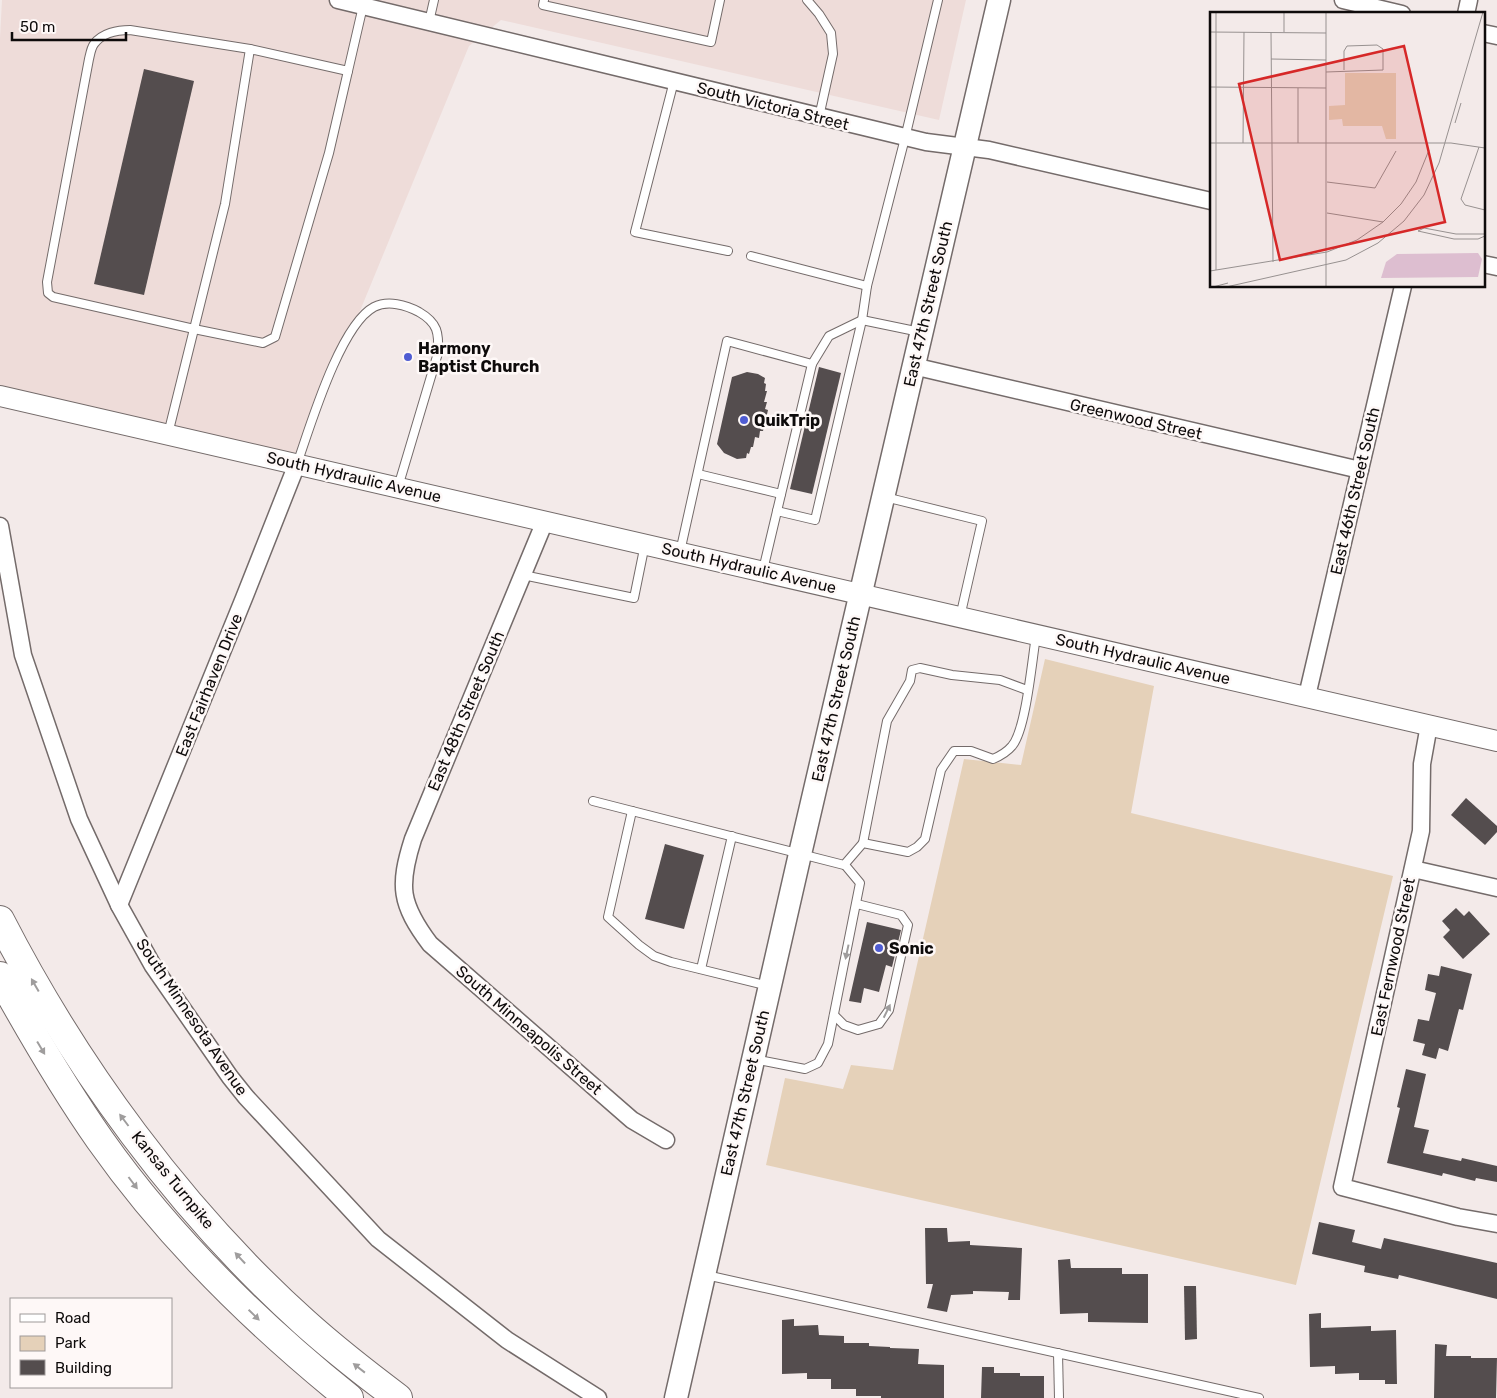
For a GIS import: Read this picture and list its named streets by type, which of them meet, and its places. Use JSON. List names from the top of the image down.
{
  "streets": {
    "highway": ["Kansas Turnpike"],
    "main road": ["East 47th Street South"],
    "street": [
      "South Victoria Street",
      "Greenwood Street",
      "South Hydraulic Avenue",
      "East 46th Street South",
      "East Fairhaven Drive",
      "East 48th Street South",
      "East Fernwood Street",
      "South Minnesota Avenue",
      "South Minneapolis Street"
    ]
  },
  "crossings": [
    ["South Victoria Street", "East 47th Street South"],
    ["East 47th Street South", "Greenwood Street"],
    ["East 47th Street South", "South Hydraulic Avenue"],
    ["Greenwood Street", "East 46th Street South"],
    ["South Hydraulic Avenue", "East 46th Street South"],
    ["South Hydraulic Avenue", "East Fairhaven Drive"],
    ["South Hydraulic Avenue", "East 48th Street South"],
    ["South Hydraulic Avenue", "East Fernwood Street"],
    ["East Fairhaven Drive", "South Minnesota Avenue"],
    ["East 48th Street South", "South Minneapolis Street"]
  ],
  "places": ["Harmony Baptist Church", "QuikTrip", "Sonic"],
  "legend": ["Road", "Park", "Building"],
  "scale_bar": "50 m"
}
